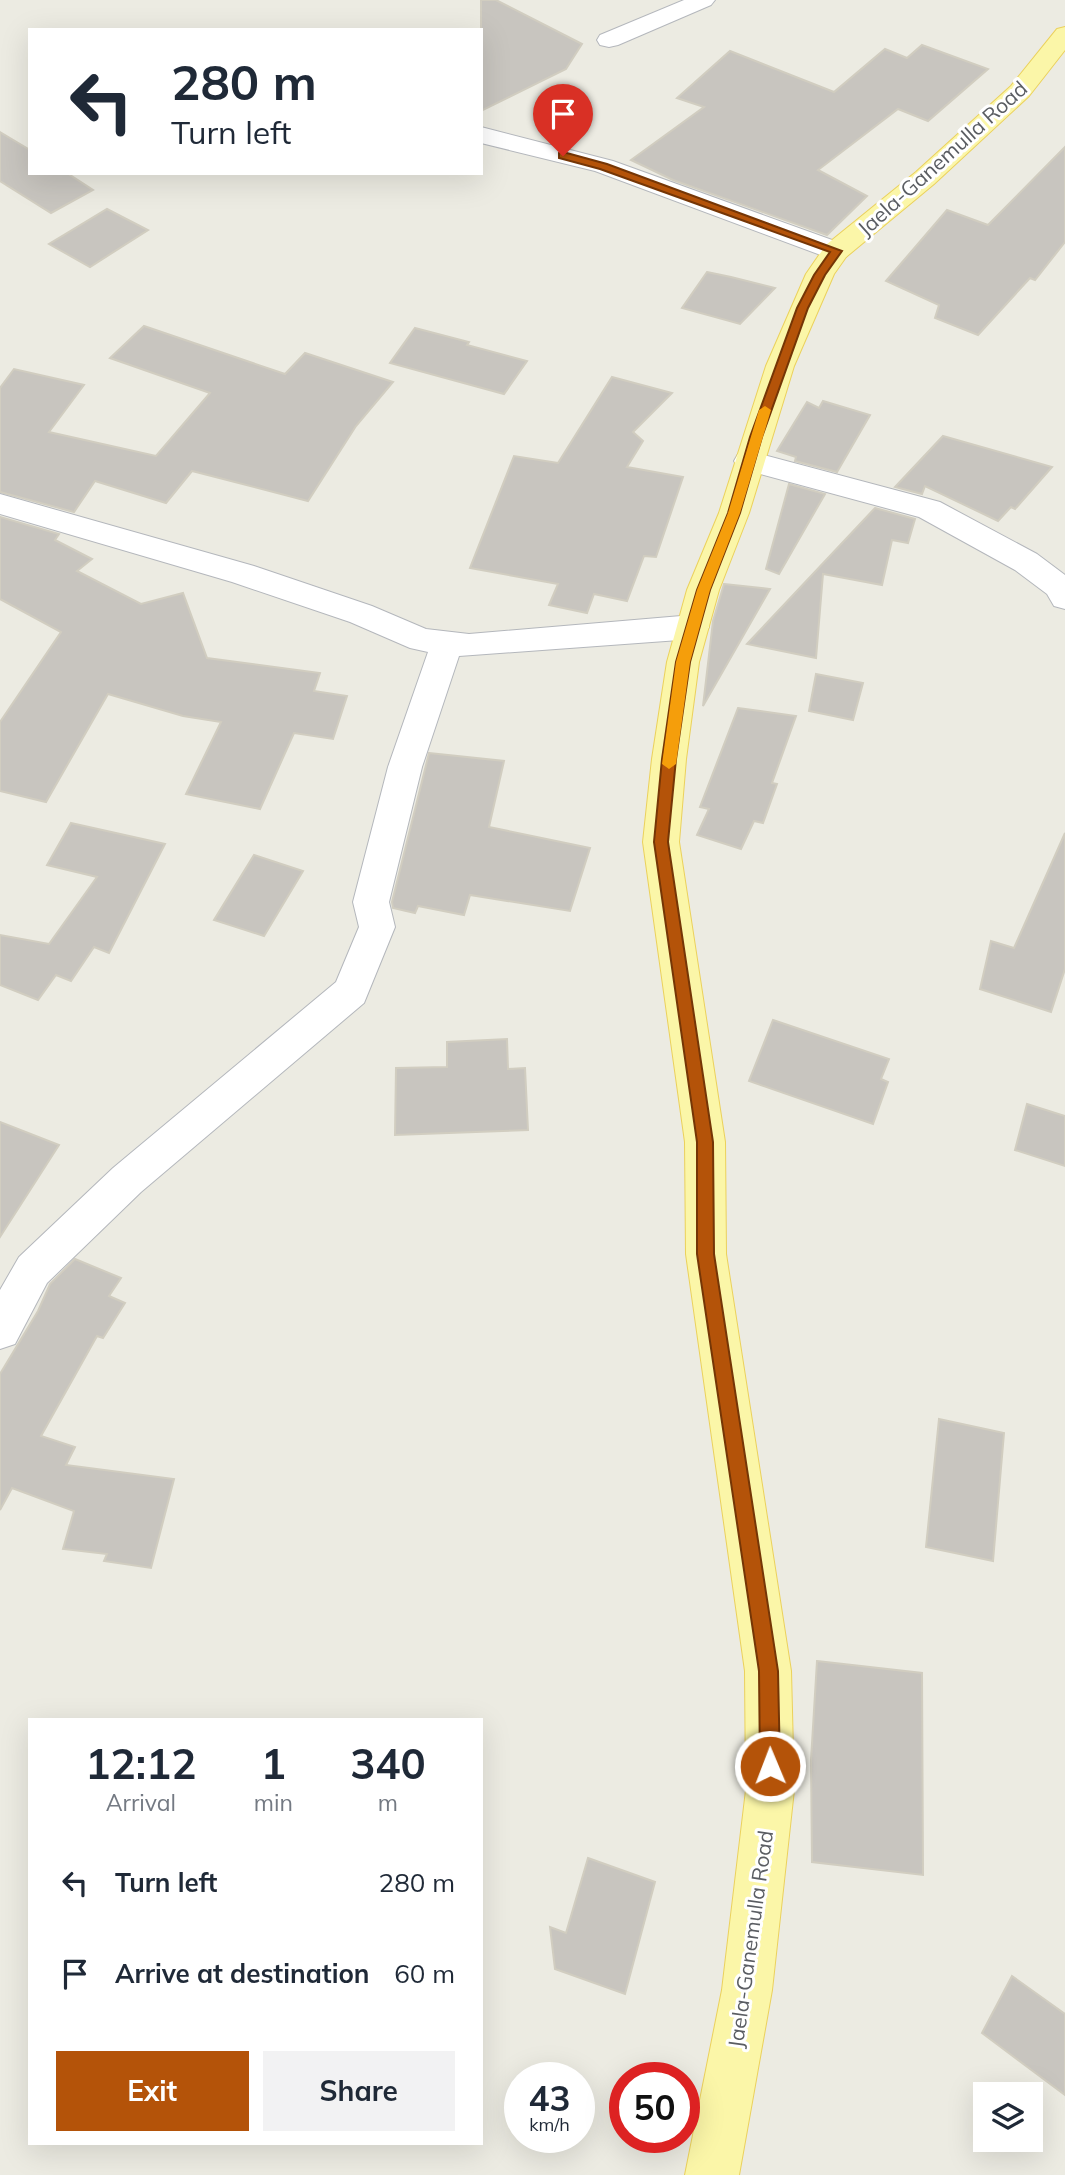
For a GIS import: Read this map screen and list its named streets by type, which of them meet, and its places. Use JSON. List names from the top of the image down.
{
  "streets": {
    "main road": ["Jaela-Ganemulla Road"]
  },
  "page": {
    "turn": ["280 m", "Turn left"],
    "eta": [
      "12:12",
      "Arrival",
      "1",
      "min",
      "340",
      "m"
    ],
    "list": [
      {
        "name": "Turn left",
        "value": "280 m"
      },
      {
        "name": "Arrive at destination",
        "value": "60 m"
      }
    ],
    "buttons": ["Exit", "Share"],
    "speed": "43 km/h",
    "limit": "50"
  }
}
